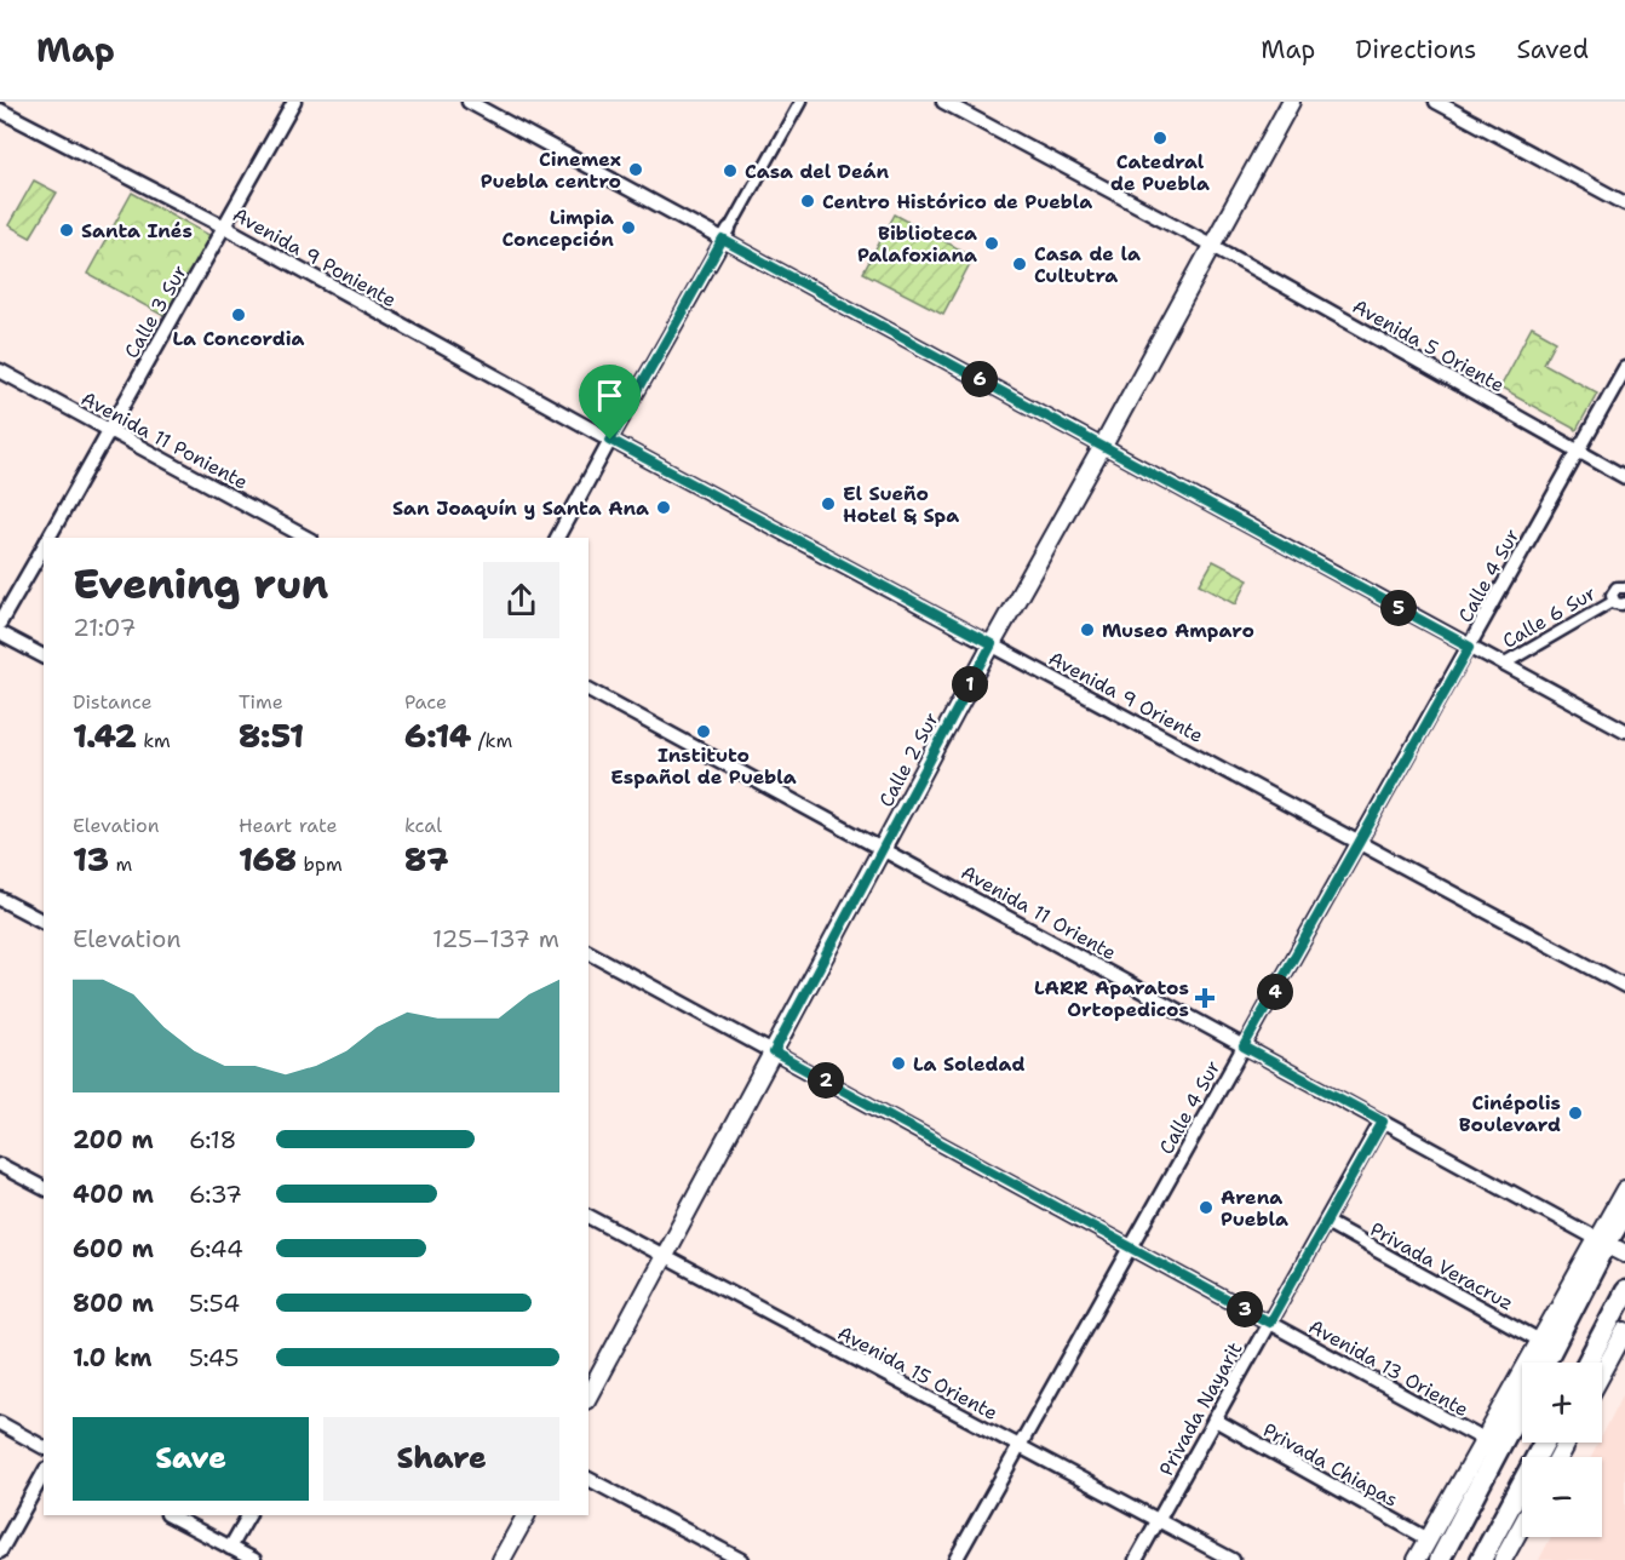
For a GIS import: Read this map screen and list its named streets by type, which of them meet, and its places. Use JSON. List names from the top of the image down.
{
  "streets": {
    "street": [
      "Avenida 9 Poniente",
      "Calle 3 Sur",
      "Avenida 5 Oriente",
      "Avenida 11 Poniente",
      "Calle 4 Sur",
      "Calle 6 Sur",
      "Avenida 9 Oriente",
      "Calle 2 Sur",
      "Avenida 11 Oriente",
      "Privada Veracruz",
      "Avenida 13 Oriente",
      "Avenida 15 Oriente",
      "Privada Nayarit",
      "Privada Chiapas"
    ]
  },
  "crossings": [
    ["Avenida 9 Poniente", "Calle 3 Sur"],
    ["Avenida 9 Poniente", "Avenida 9 Oriente"],
    ["Calle 3 Sur", "Avenida 11 Poniente"],
    ["Avenida 5 Oriente", "Calle 4 Sur"],
    ["Avenida 5 Oriente", "Calle 2 Sur"],
    ["Calle 4 Sur", "Avenida 9 Oriente"],
    ["Calle 4 Sur", "Avenida 11 Oriente"],
    ["Calle 4 Sur", "Avenida 13 Oriente"],
    ["Calle 4 Sur", "Avenida 15 Oriente"],
    ["Avenida 9 Oriente", "Calle 2 Sur"],
    ["Calle 2 Sur", "Avenida 11 Oriente"],
    ["Calle 2 Sur", "Avenida 13 Oriente"],
    ["Calle 2 Sur", "Avenida 15 Oriente"],
    ["Avenida 11 Oriente", "Privada Nayarit"],
    ["Privada Veracruz", "Privada Nayarit"],
    ["Avenida 13 Oriente", "Privada Nayarit"],
    ["Avenida 15 Oriente", "Privada Nayarit"],
    ["Privada Nayarit", "Privada Chiapas"]
  ],
  "places": {
    "other": [
      "Catedral de Puebla",
      "Cinemex Puebla centro",
      "Casa del Deán",
      "Centro Histórico de Puebla",
      "Limpia Concepción",
      "Santa Inés",
      "Biblioteca Palafoxiana",
      "Casa de la Cultutra",
      "La Concordia",
      "El Sueño Hotel & Spa",
      "San Joaquín y Santa Ana",
      "Museo Amparo",
      "Instituto Español de Puebla",
      "La Soledad",
      "Cinépolis Boulevard",
      "Arena Puebla"
    ],
    "health": ["LARR Aparatos Ortopedicos"]
  },
  "page": {
    "header": "Map",
    "nav": ["Map", "Directions", "Saved"],
    "pins": [
      "6",
      "5",
      "1",
      "4",
      "2",
      "3"
    ],
    "heading": ["Evening run", "21:07"],
    "stats": [
      ["Distance", "1.42 km"],
      ["Time", "8:51"],
      ["Pace", "6:14 /km"],
      ["Elevation", "13 m"],
      ["Heart rate", "168 bpm"],
      ["kcal", "87"]
    ],
    "chart": ["Elevation", "125–137 m"],
    "list": [
      {
        "name": "200 m",
        "note": "6:18"
      },
      {
        "name": "400 m",
        "note": "6:37"
      },
      {
        "name": "600 m",
        "note": "6:44"
      },
      {
        "name": "800 m",
        "note": "5:54"
      },
      {
        "name": "1.0 km",
        "note": "5:45"
      }
    ],
    "map_buttons": ["+", "−"],
    "buttons": ["Save", "Share"]
  }
}
